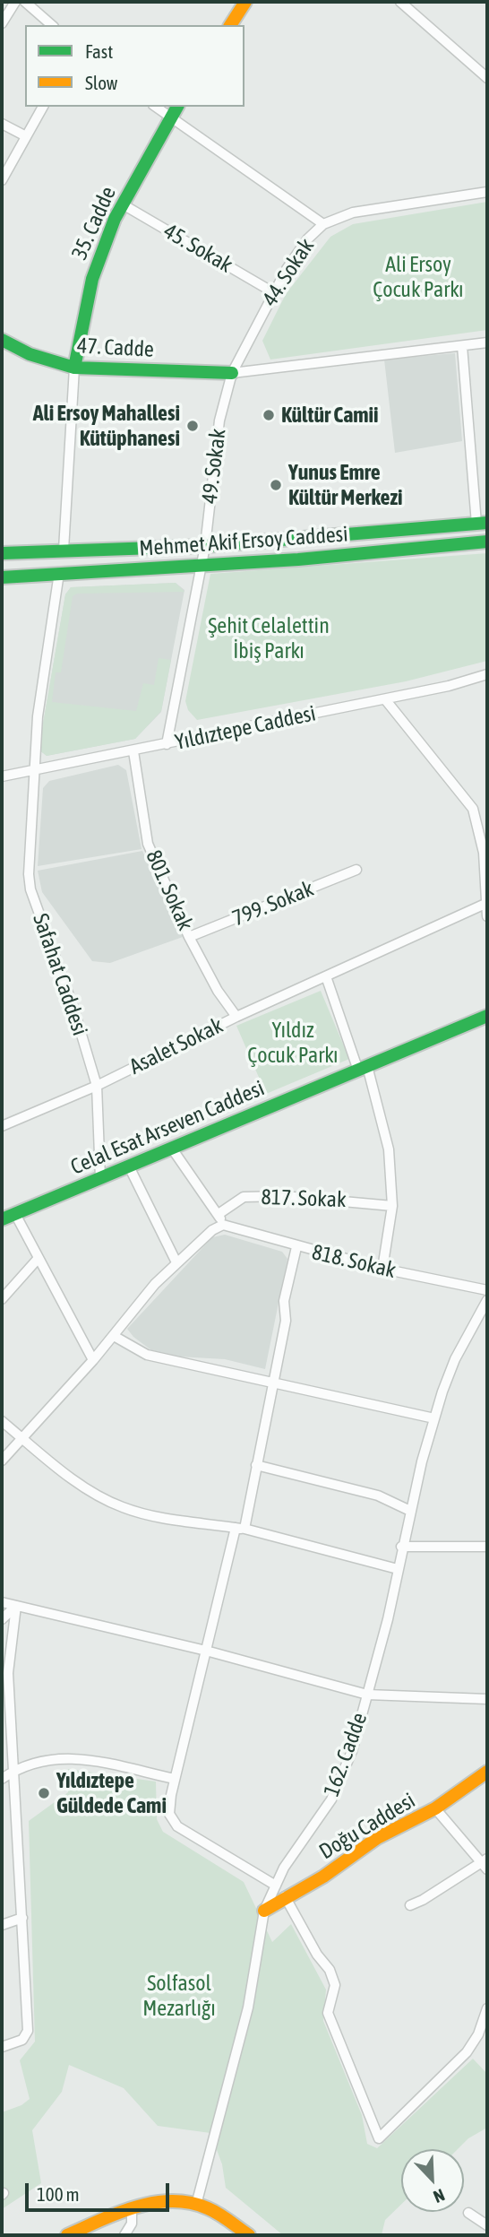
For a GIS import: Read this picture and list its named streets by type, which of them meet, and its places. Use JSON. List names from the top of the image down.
{
  "streets": {
    "main road": [
      "35. Cadde",
      "47. Cadde",
      "Mehmet Akif Ersoy Caddesi",
      "Celal Esat Arseven Caddesi",
      "Doğu Caddesi"
    ],
    "street": [
      "45. Sokak",
      "44. Sokak",
      "49. Sokak",
      "Yıldıztepe Caddesi",
      "801. Sokak",
      "799. Sokak",
      "Safahat Caddesi",
      "Asalet Sokak",
      "817. Sokak",
      "818. Sokak",
      "162. Cadde"
    ]
  },
  "crossings": [
    ["35. Cadde", "45. Sokak"],
    ["35. Cadde", "47. Cadde"],
    ["45. Sokak", "44. Sokak"],
    ["44. Sokak", "47. Cadde"],
    ["44. Sokak", "49. Sokak"],
    ["47. Cadde", "49. Sokak"],
    ["49. Sokak", "Mehmet Akif Ersoy Caddesi"],
    ["49. Sokak", "Yıldıztepe Caddesi"],
    ["Mehmet Akif Ersoy Caddesi", "Safahat Caddesi"],
    ["Yıldıztepe Caddesi", "801. Sokak"],
    ["Yıldıztepe Caddesi", "Safahat Caddesi"],
    ["801. Sokak", "799. Sokak"],
    ["801. Sokak", "Asalet Sokak"],
    ["Safahat Caddesi", "Asalet Sokak"],
    ["Safahat Caddesi", "Celal Esat Arseven Caddesi"],
    ["162. Cadde", "Doğu Caddesi"]
  ],
  "parks": [
    "Ali Ersoy Çocuk Parkı",
    "Şehit Celalettin İbiş Parkı",
    "Yıldız Çocuk Parkı",
    "Solfasol Mezarlığı"
  ],
  "places": [
    "Kültür Camii",
    "Ali Ersoy Mahallesi Kütüphanesi",
    "Yunus Emre Kültür Merkezi",
    "Yıldıztepe Güldede Cami"
  ],
  "legend": ["Fast", "Slow"],
  "scale_bar": "100 m",
  "north": "bottom right"
}
